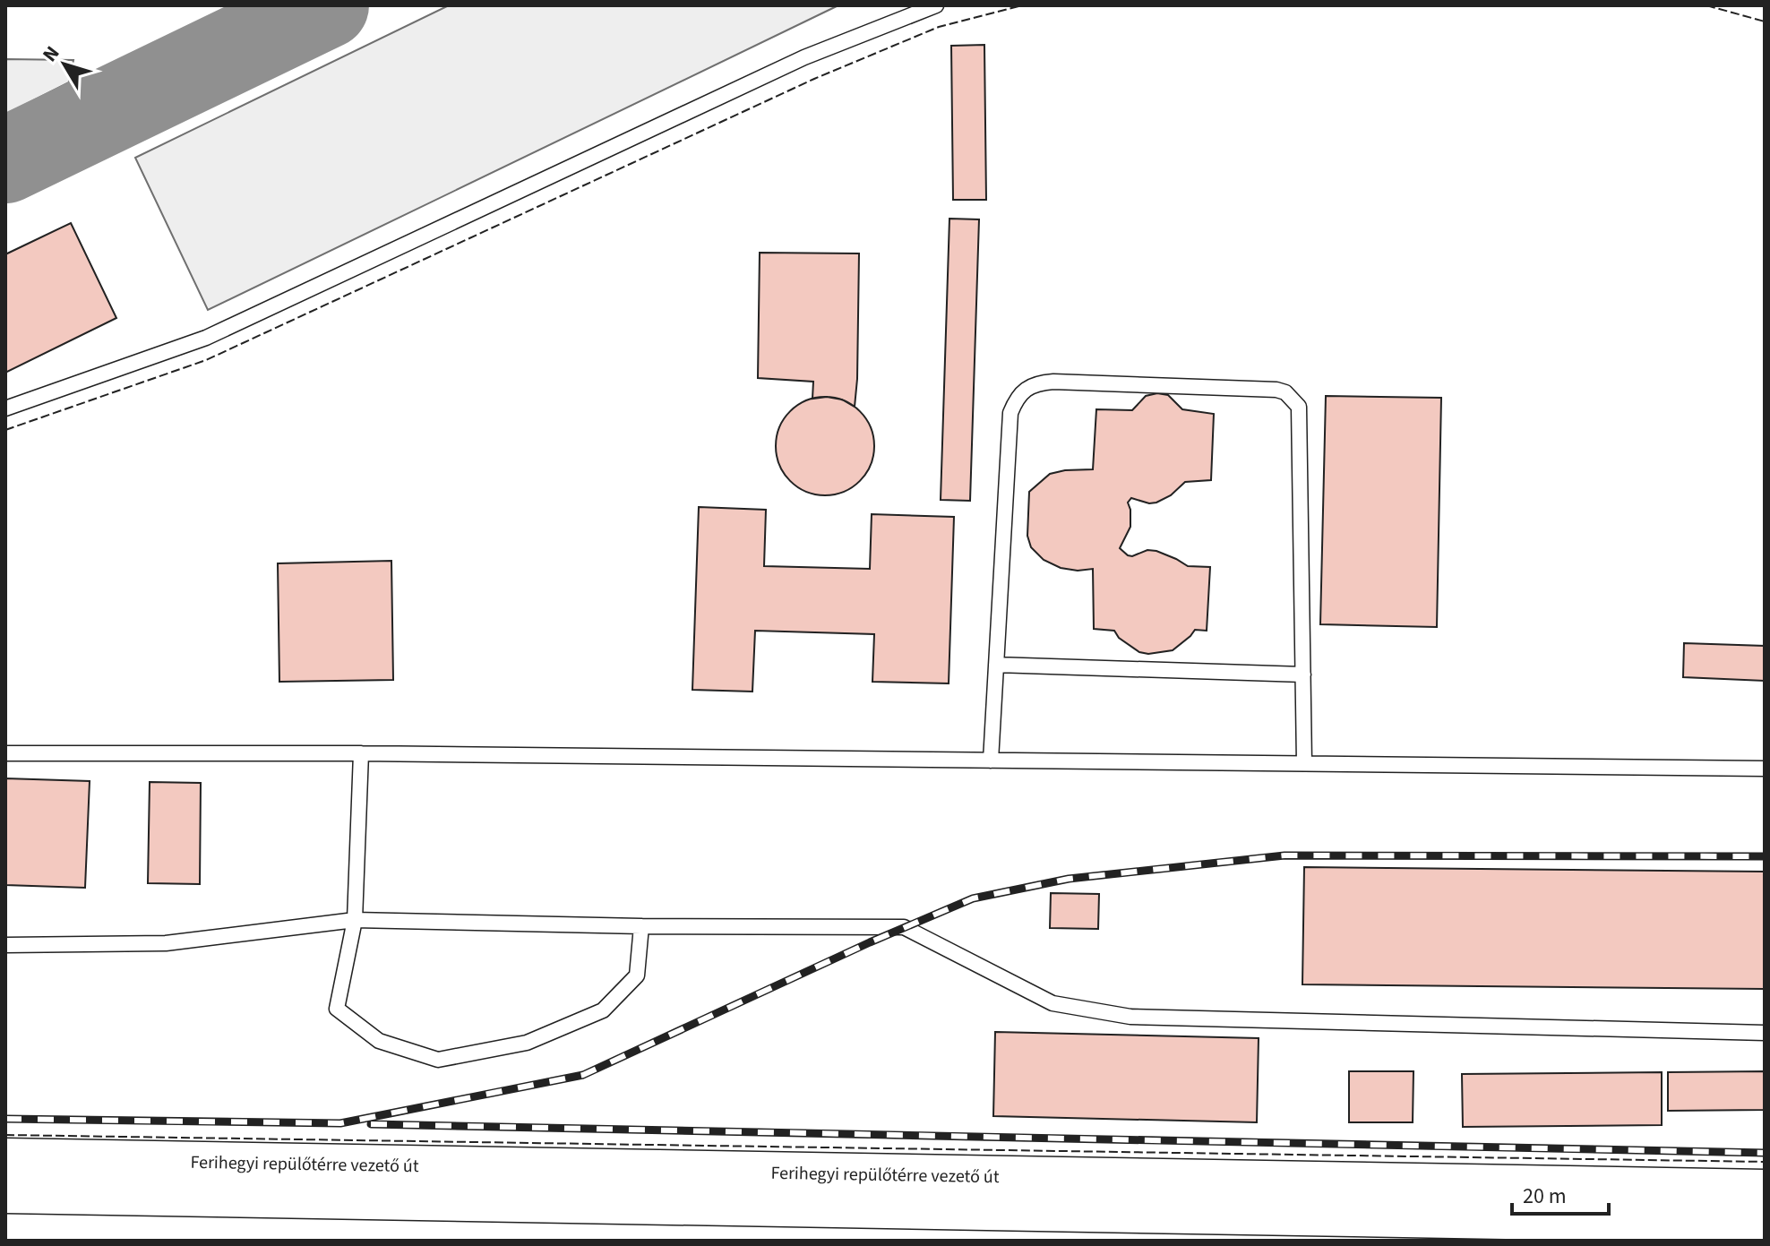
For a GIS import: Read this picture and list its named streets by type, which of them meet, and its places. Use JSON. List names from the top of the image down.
{
  "streets": {
    "main road": ["Ferihegyi repülőtérre vezető út"]
  },
  "scale_bar": "20 m",
  "north": "top left"
}
